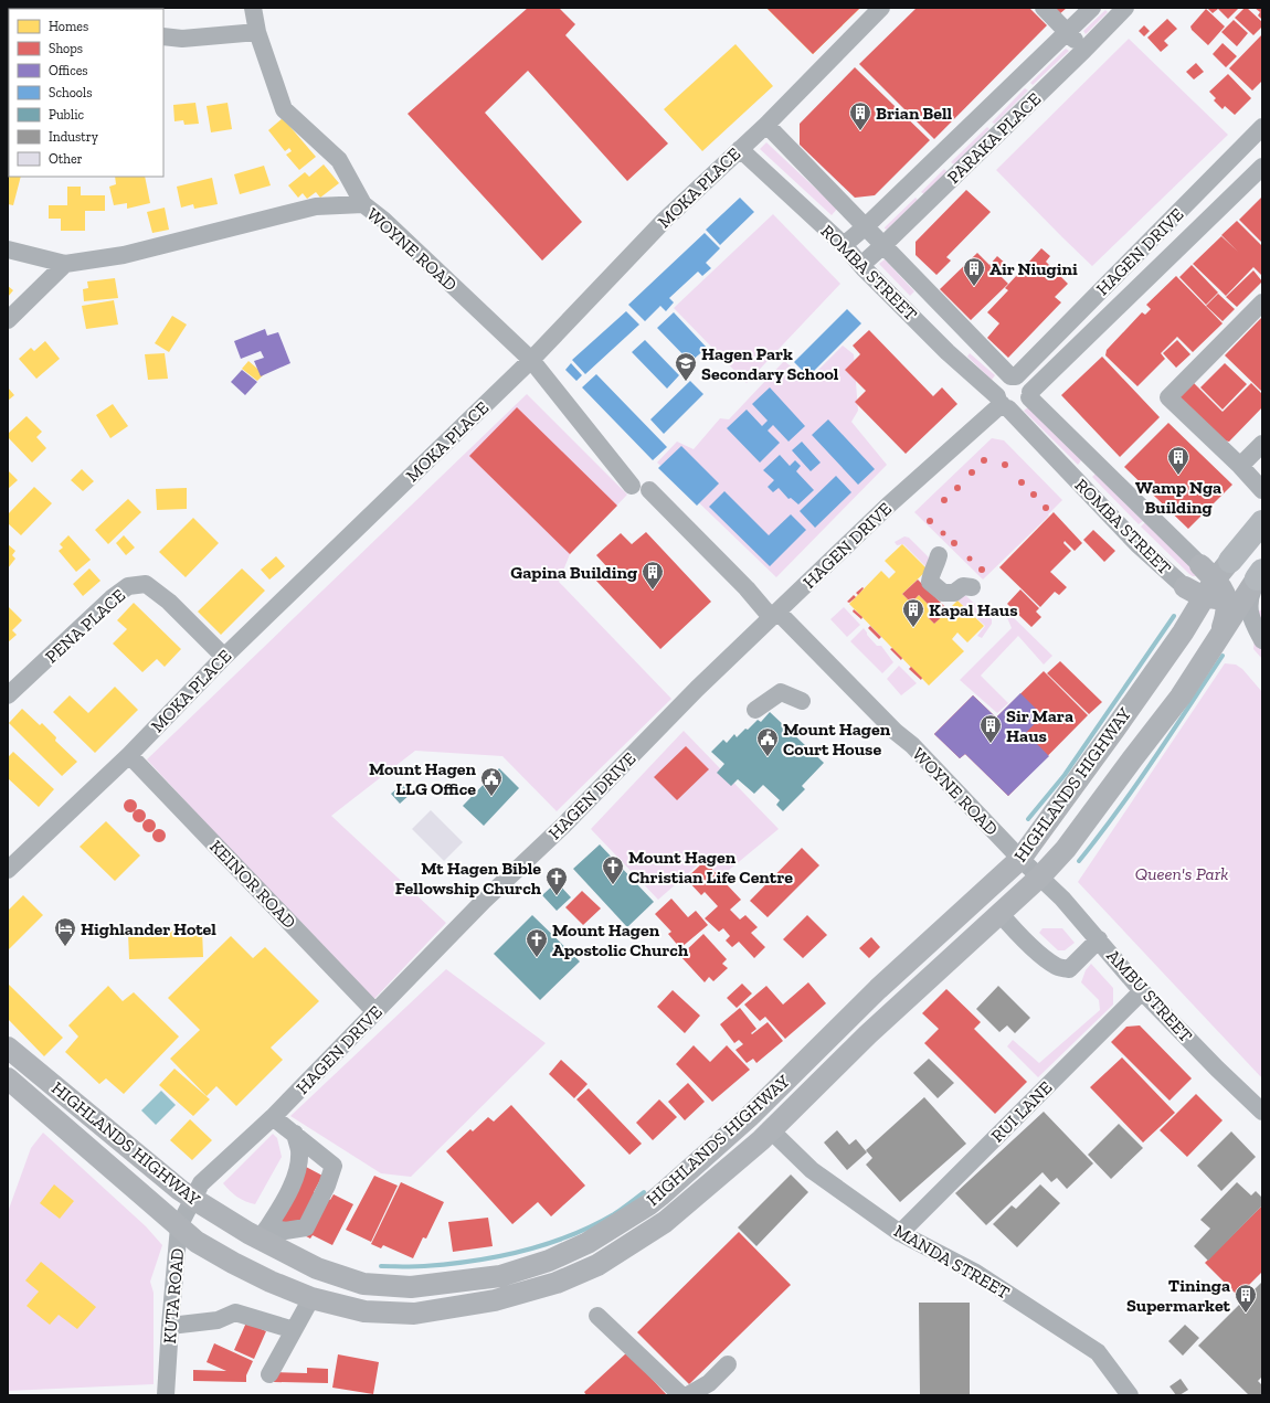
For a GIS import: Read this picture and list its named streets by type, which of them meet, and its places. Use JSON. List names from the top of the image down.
{
  "streets": {
    "highway": ["HIGHLANDS HIGHWAY"],
    "street": [
      "PARAKA PLACE",
      "MOKA PLACE",
      "WOYNE ROAD",
      "HAGEN DRIVE",
      "ROMBA STREET",
      "PENA PLACE",
      "KEINOR ROAD",
      "AMBU STREET",
      "RUI LANE",
      "MANDA STREET",
      "KUTA ROAD"
    ]
  },
  "crossings": [
    ["PARAKA PLACE", "ROMBA STREET"],
    ["MOKA PLACE", "WOYNE ROAD"],
    ["MOKA PLACE", "ROMBA STREET"],
    ["MOKA PLACE", "PENA PLACE"],
    ["MOKA PLACE", "KEINOR ROAD"],
    ["WOYNE ROAD", "HAGEN DRIVE"],
    ["WOYNE ROAD", "HIGHLANDS HIGHWAY"],
    ["WOYNE ROAD", "AMBU STREET"],
    ["HAGEN DRIVE", "ROMBA STREET"],
    ["HAGEN DRIVE", "HIGHLANDS HIGHWAY"],
    ["HAGEN DRIVE", "KEINOR ROAD"],
    ["HAGEN DRIVE", "KUTA ROAD"],
    ["ROMBA STREET", "HIGHLANDS HIGHWAY"],
    ["HIGHLANDS HIGHWAY", "AMBU STREET"],
    ["HIGHLANDS HIGHWAY", "MANDA STREET"],
    ["HIGHLANDS HIGHWAY", "KUTA ROAD"],
    ["AMBU STREET", "RUI LANE"],
    ["RUI LANE", "MANDA STREET"]
  ],
  "parks": ["Queen's Park"],
  "places": {
    "building": [
      "Brian Bell",
      "Air Niugini",
      "Wamp Nga Building",
      "Gapina Building",
      "Kapal Haus",
      "Sir Mara Haus",
      "Tininga Supermarket"
    ],
    "school or university": ["Hagen Park Secondary School"],
    "public building": ["Mount Hagen Court House", "Mount Hagen LLG Office"],
    "church": ["Mount Hagen Christian Life Centre", "Mt Hagen Bible Fellowship Church", "Mount Hagen Apostolic Church"],
    "hotel": ["Highlander Hotel"]
  },
  "legend": [
    "Homes",
    "Shops",
    "Offices",
    "Schools",
    "Public",
    "Industry",
    "Other"
  ]
}
